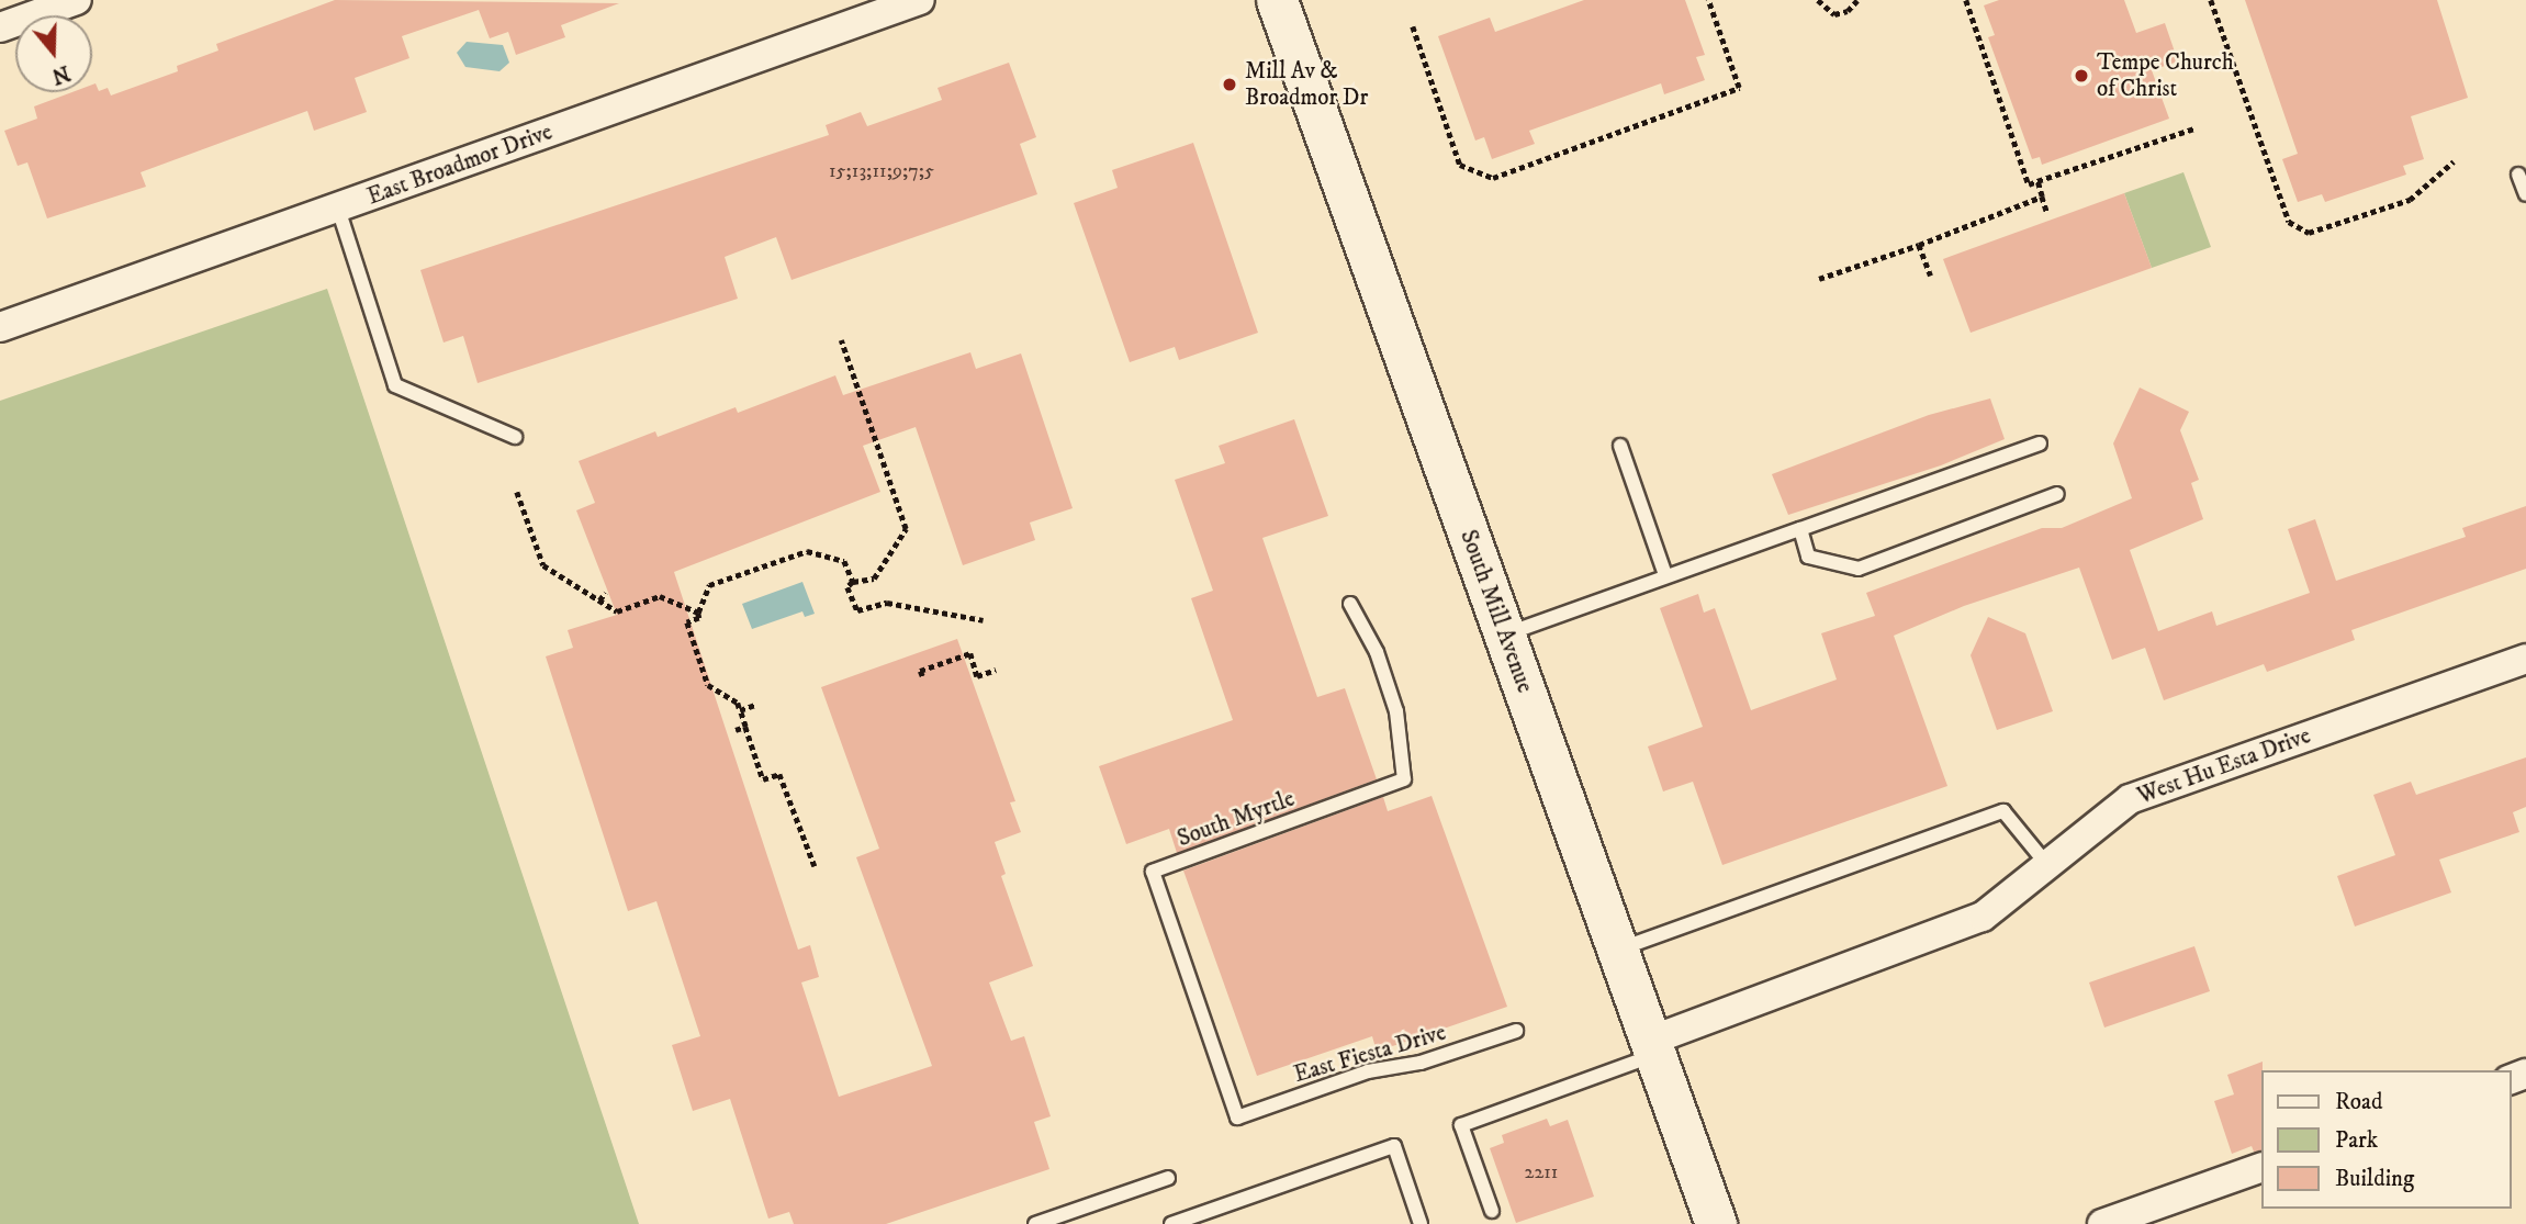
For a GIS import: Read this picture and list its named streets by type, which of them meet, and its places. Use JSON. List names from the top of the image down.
{
  "streets": {
    "main road": ["South Mill Avenue"],
    "street": ["East Broadmor Drive", "West Hu Esta Drive"],
    "lane": ["South Myrtle", "East Fiesta Drive"]
  },
  "crossings": [
    ["South Mill Avenue", "West Hu Esta Drive"],
    ["South Myrtle", "East Fiesta Drive"]
  ],
  "places": ["Tempe Church of Christ", "Mill Av & Broadmor Dr"],
  "house_numbers": ["15;13;11;9;7;5", "2211"],
  "legend": ["Road", "Park", "Building"],
  "north": "bottom"
}
